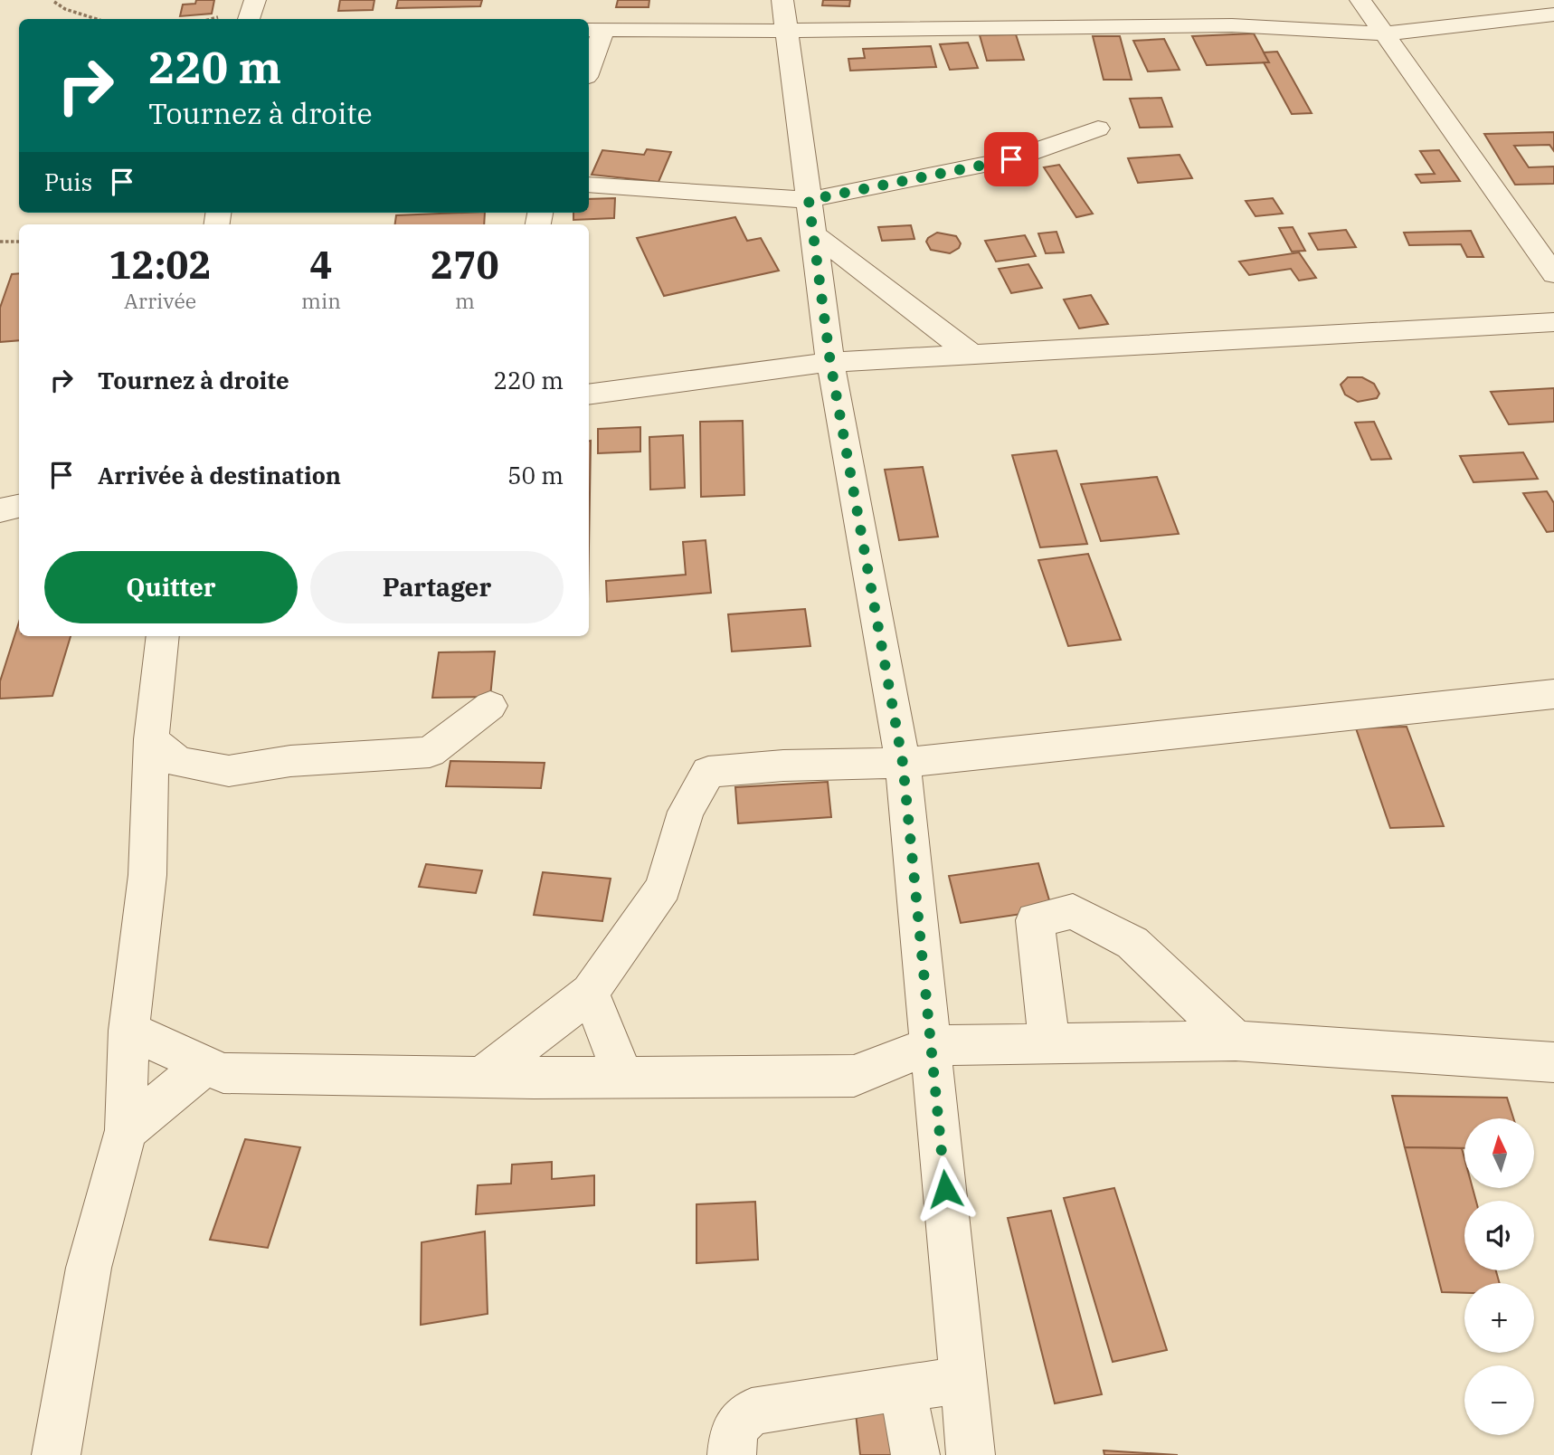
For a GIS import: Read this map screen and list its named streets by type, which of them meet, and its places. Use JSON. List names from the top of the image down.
{
  "north": "top",
  "page": {
    "turn": ["220 m", "Tournez à droite"],
    "then": "Puis",
    "eta": [
      "12:02",
      "Arrivée",
      "4",
      "min",
      "270",
      "m"
    ],
    "list": [
      {
        "name": "Tournez à droite",
        "value": "220 m"
      },
      {
        "name": "Arrivée à destination",
        "value": "50 m"
      }
    ],
    "buttons": ["Quitter", "Partager"],
    "map_buttons": ["+", "−"]
  }
}
